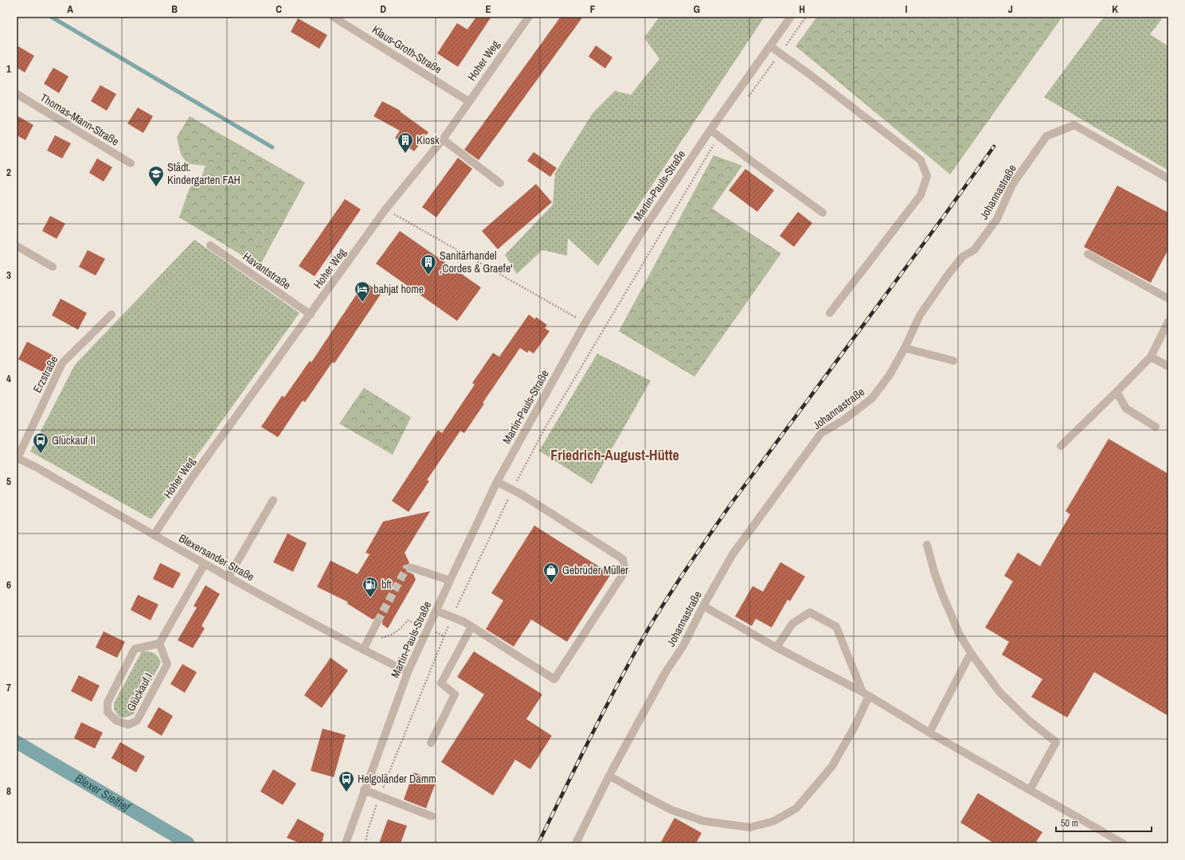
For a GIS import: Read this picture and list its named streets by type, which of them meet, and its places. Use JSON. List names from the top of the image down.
{
  "streets": {
    "street": [
      "Klaus-Groth-Straße",
      "Hoher Weg",
      "Thomas-Mann-Straße",
      "Martin-Pauls-Straße",
      "Johannastraße",
      "Havantstraße",
      "Erzstraße",
      "Blexersander Straße",
      "Glückauf I"
    ]
  },
  "crossings": [
    ["Klaus-Groth-Straße", "Hoher Weg"],
    ["Hoher Weg", "Havantstraße"],
    ["Hoher Weg", "Blexersander Straße"],
    ["Martin-Pauls-Straße", "Blexersander Straße"],
    ["Erzstraße", "Blexersander Straße"]
  ],
  "districts": ["Friedrich-August-Hütte"],
  "water": ["Blexer Sieltief"],
  "places": {
    "building": ["Kiosk", "Sanitärhandel ,Cordes & Graefe'"],
    "school or university": ["Städt. Kindergarten FAH"],
    "hotel": ["bahjat home"],
    "bus stop": ["Glückauf II", "Helgoländer Damm"],
    "shop": ["Gebrüder Müller"],
    "fuel station": ["bft"]
  },
  "scale_bar": "50 m",
  "grid": {
    "columns": [
      "A",
      "B",
      "C",
      "D",
      "E",
      "F",
      "G",
      "H",
      "I",
      "J",
      "K"
    ],
    "rows": [
      "1",
      "2",
      "3",
      "4",
      "5",
      "6",
      "7",
      "8"
    ]
  }
}
